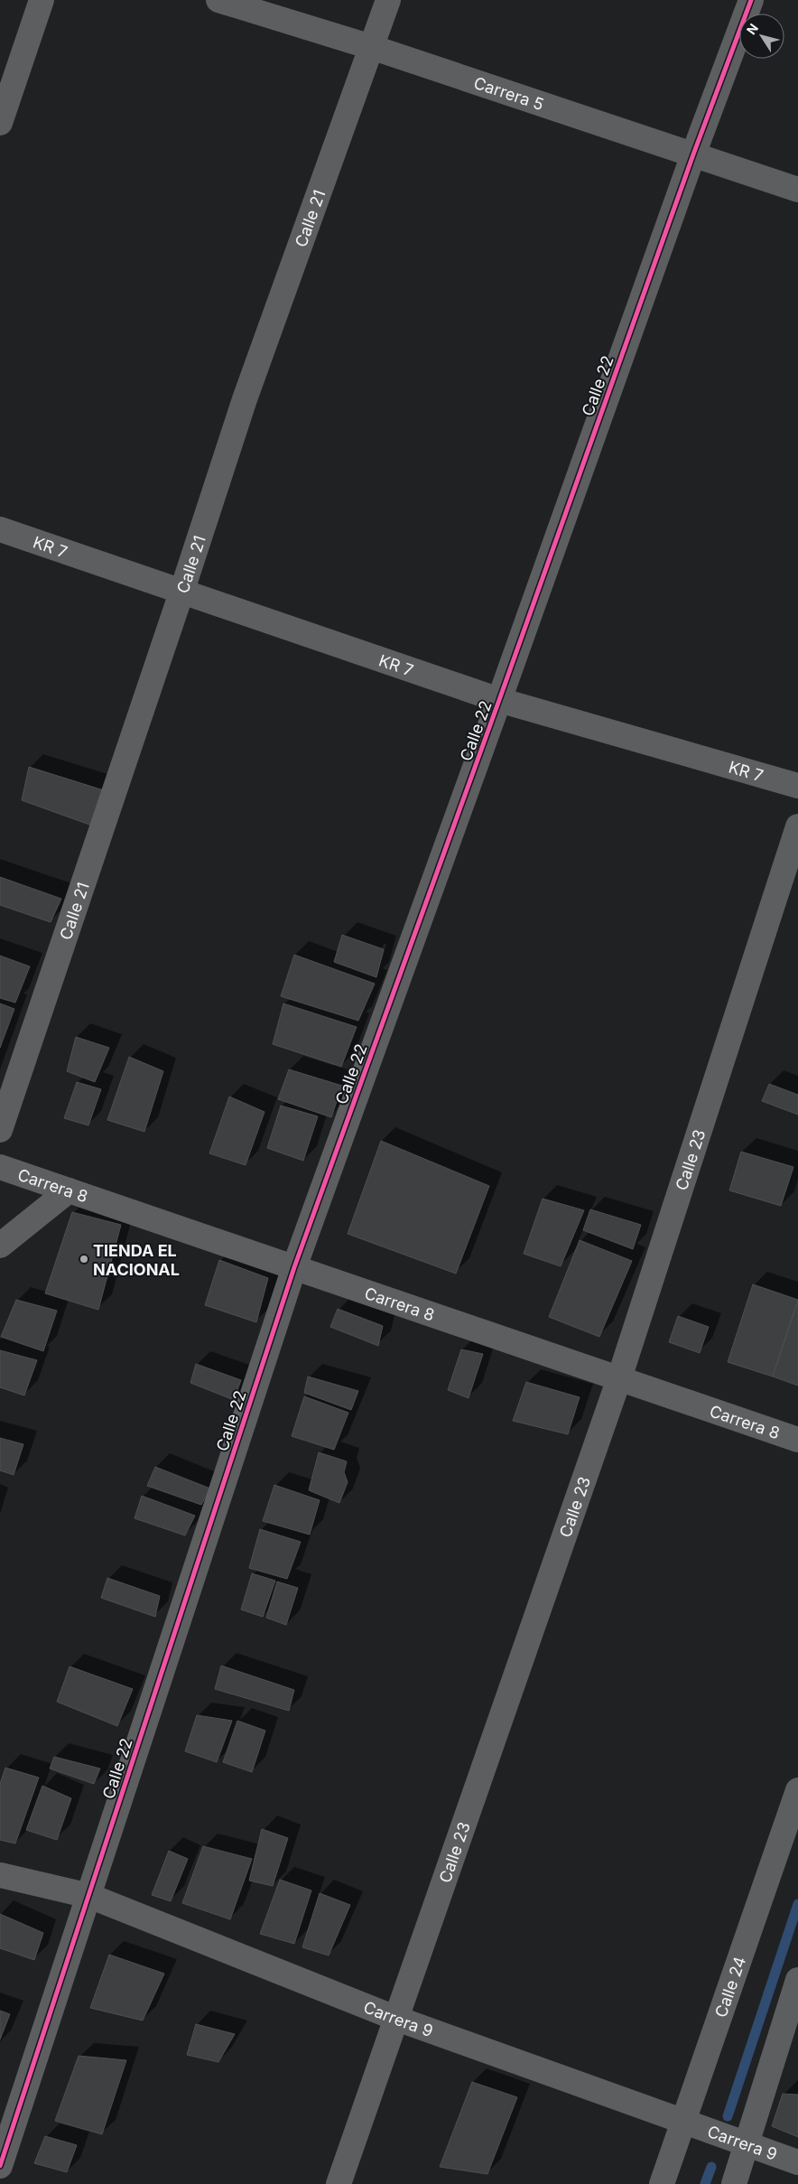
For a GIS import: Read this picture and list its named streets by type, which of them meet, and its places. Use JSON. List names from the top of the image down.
{
  "streets": {
    "street": [
      "Carrera 5",
      "Calle 21",
      "Calle 22",
      "KR 7",
      "Calle 23",
      "Carrera 8",
      "Calle 24",
      "Carrera 9"
    ]
  },
  "crossings": [
    ["Carrera 5", "Calle 21"],
    ["Carrera 5", "Calle 22"],
    ["Calle 21", "KR 7"],
    ["Calle 22", "KR 7"],
    ["Calle 22", "Carrera 8"],
    ["Calle 22", "Carrera 9"],
    ["Calle 23", "Carrera 8"],
    ["Calle 23", "Carrera 9"],
    ["Calle 24", "Carrera 9"]
  ],
  "places": ["TIENDA EL NACIONAL"],
  "north": "top left"
}
